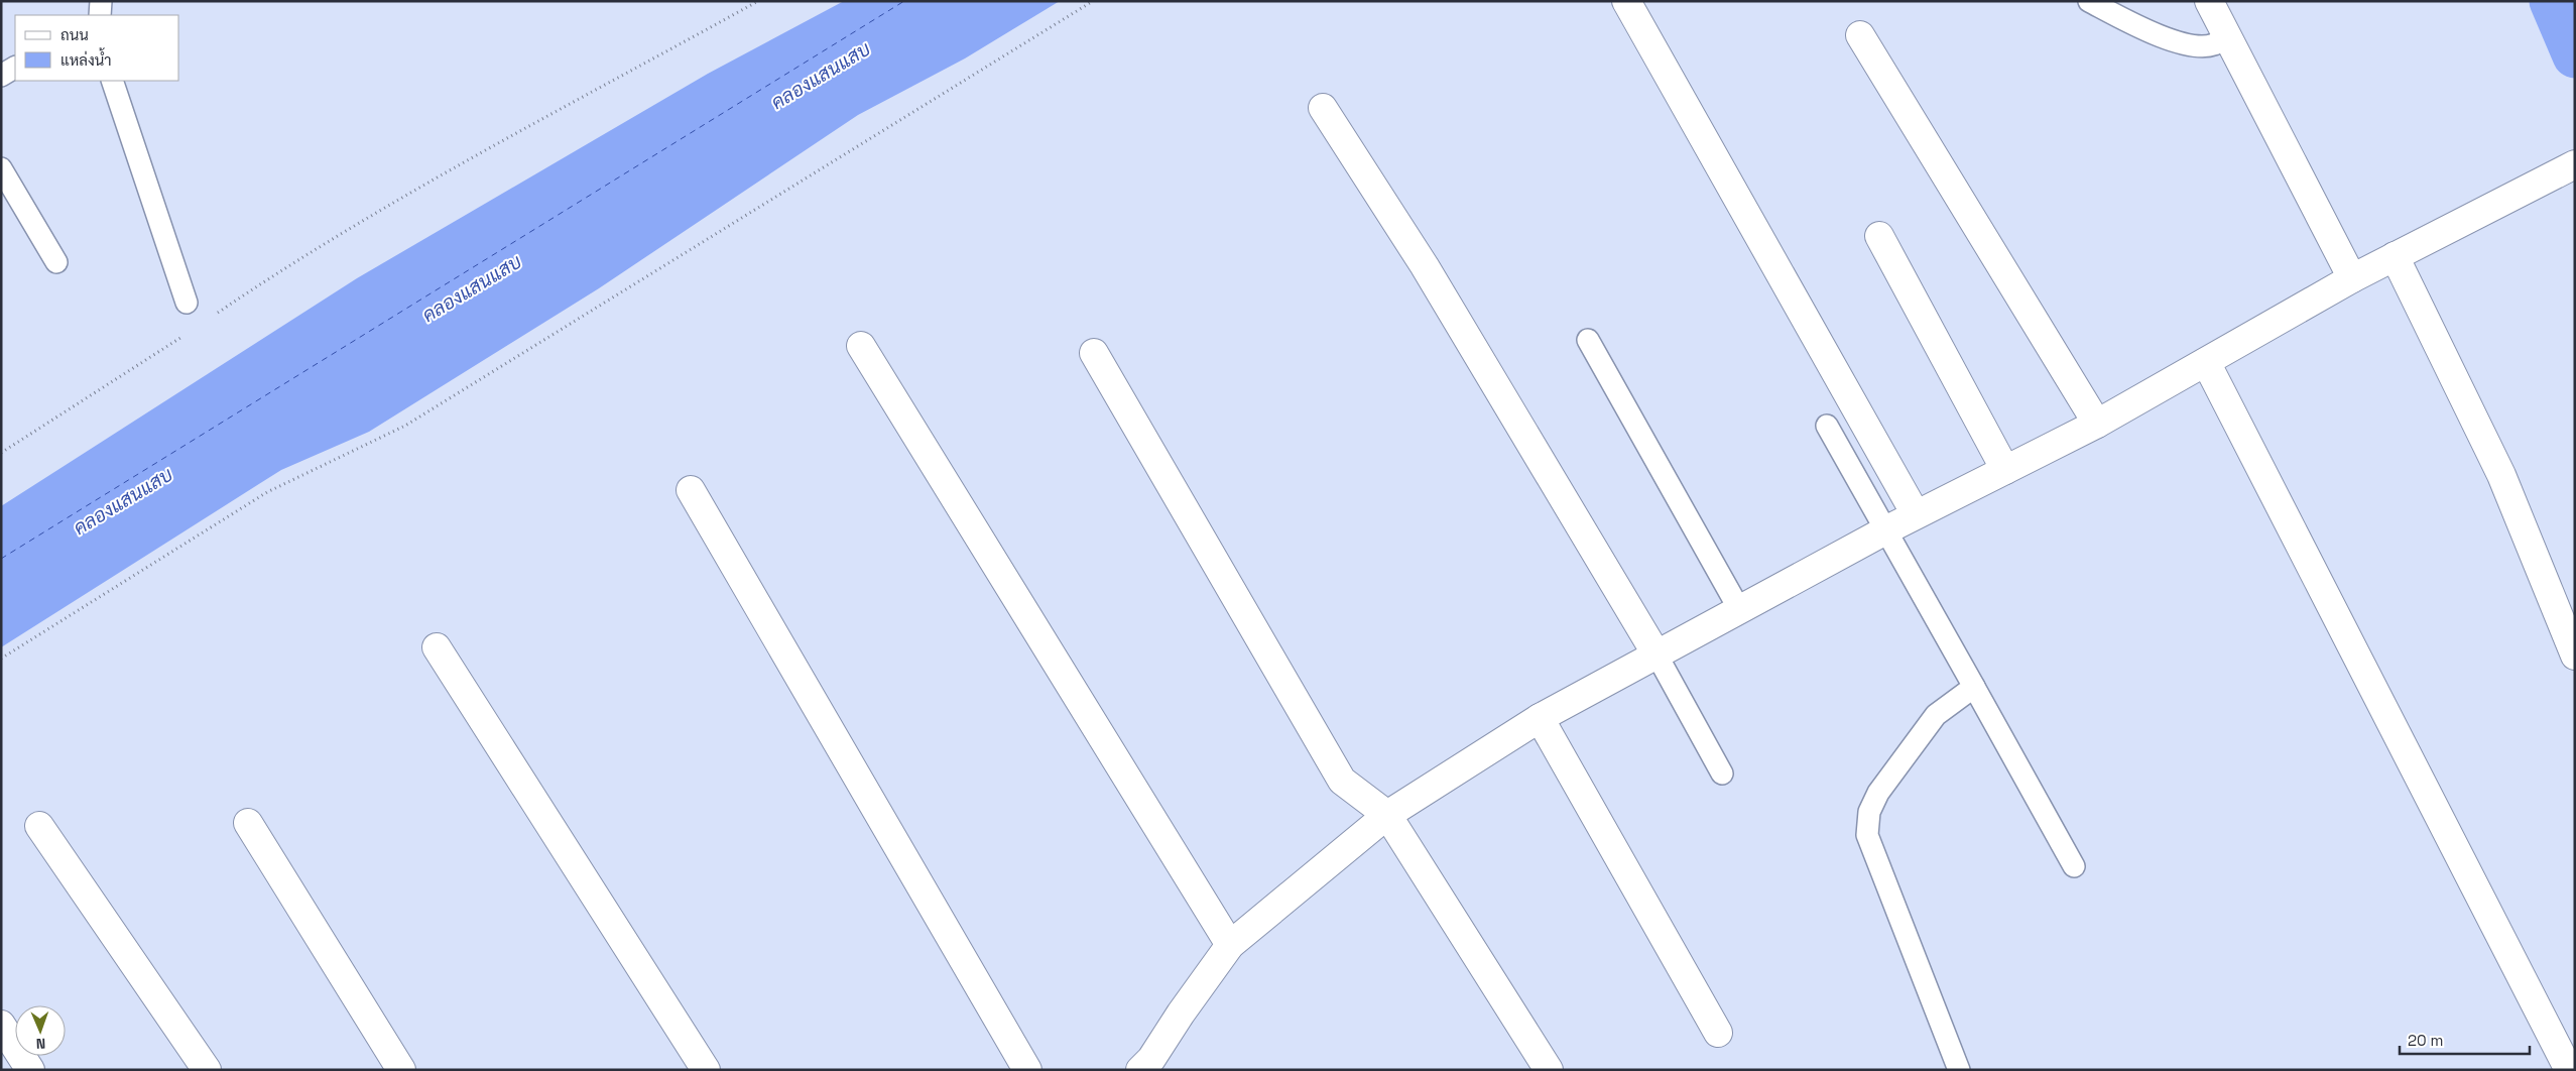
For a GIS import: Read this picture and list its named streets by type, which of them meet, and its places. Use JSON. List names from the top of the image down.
{
  "water": ["คลองแสนแสบ"],
  "legend": ["ถนน", "แหล่งน้ำ"],
  "scale_bar": "20 m",
  "north": "bottom"
}
